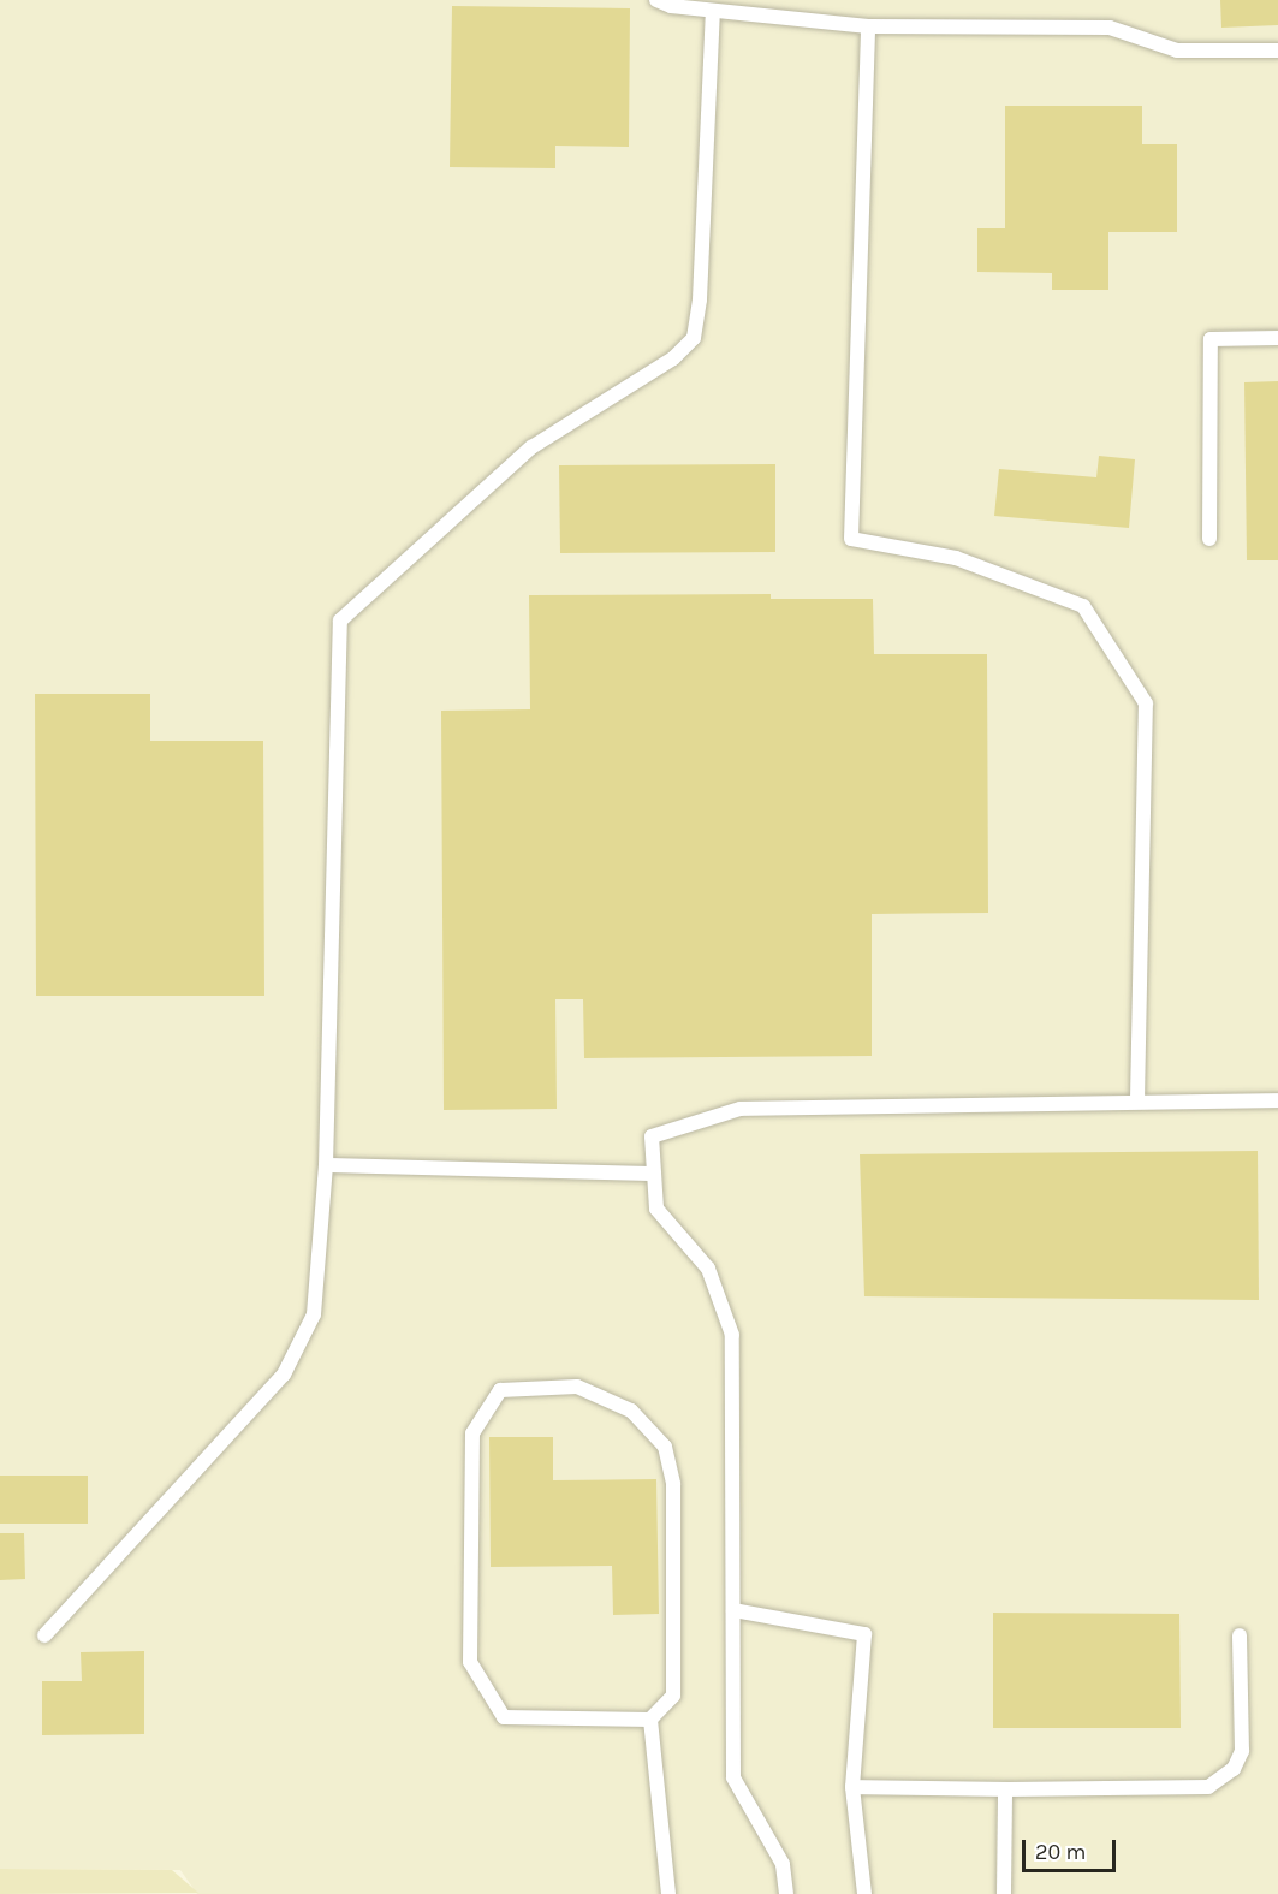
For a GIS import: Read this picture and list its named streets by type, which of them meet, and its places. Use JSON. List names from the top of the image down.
{
  "scale_bar": "20 m"
}
